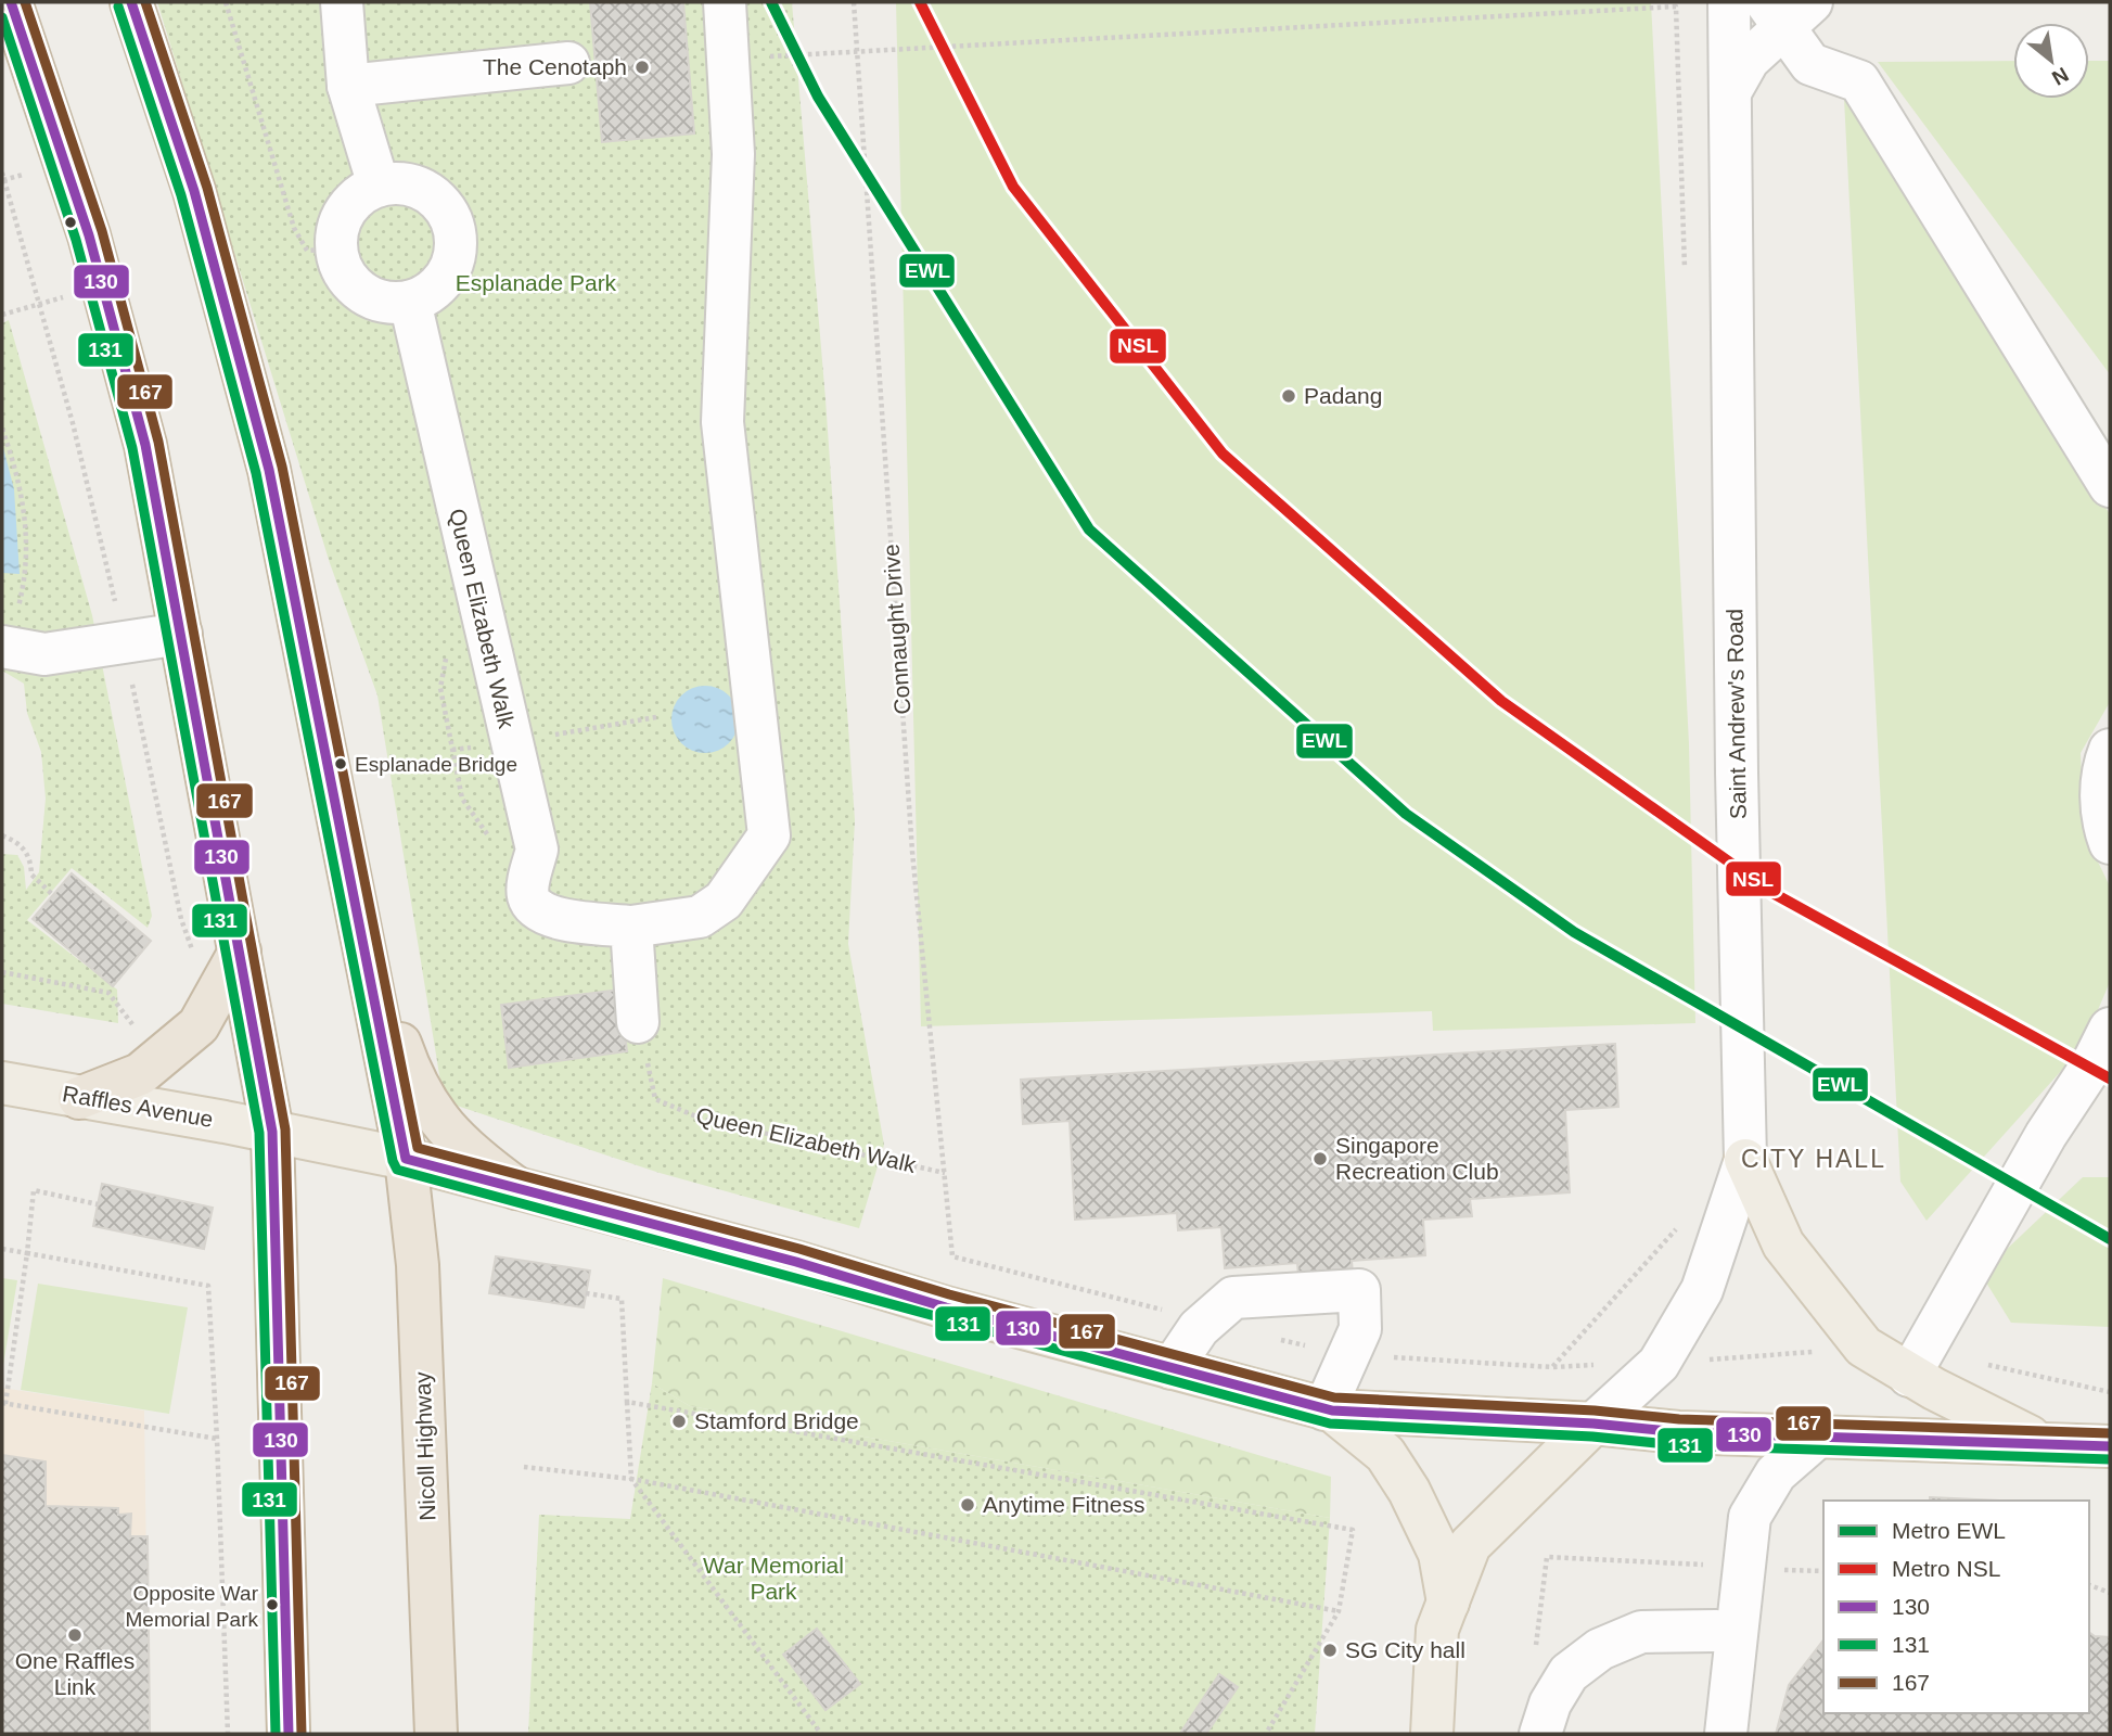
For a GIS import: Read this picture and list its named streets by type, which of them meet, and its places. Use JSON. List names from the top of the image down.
{
  "streets": {
    "highway": ["Nicoll Highway"],
    "main road": ["Raffles Avenue"],
    "street": ["Queen Elizabeth Walk", "Saint Andrew's Road"],
    "path": ["Connaught Drive"]
  },
  "crossings": [
    ["Queen Elizabeth Walk", "Connaught Drive"],
    ["Raffles Avenue", "Nicoll Highway"]
  ],
  "districts": ["CITY HALL"],
  "parks": ["Esplanade Park", "War Memorial Park"],
  "places": [
    "The Cenotaph",
    "Padang",
    "Esplanade Bridge",
    "Singapore Recreation Club",
    "Stamford Bridge",
    "Anytime Fitness",
    "Opposite War Memorial Park",
    "One Raffles Link",
    "SG City hall"
  ],
  "lines": [
    "metro line EWL",
    "metro line NSL",
    "transit line 130",
    "transit line 167",
    "transit line 131"
  ],
  "legend": [
    "Metro EWL",
    "Metro NSL",
    "130",
    "131",
    "167"
  ],
  "north": "bottom right"
}
